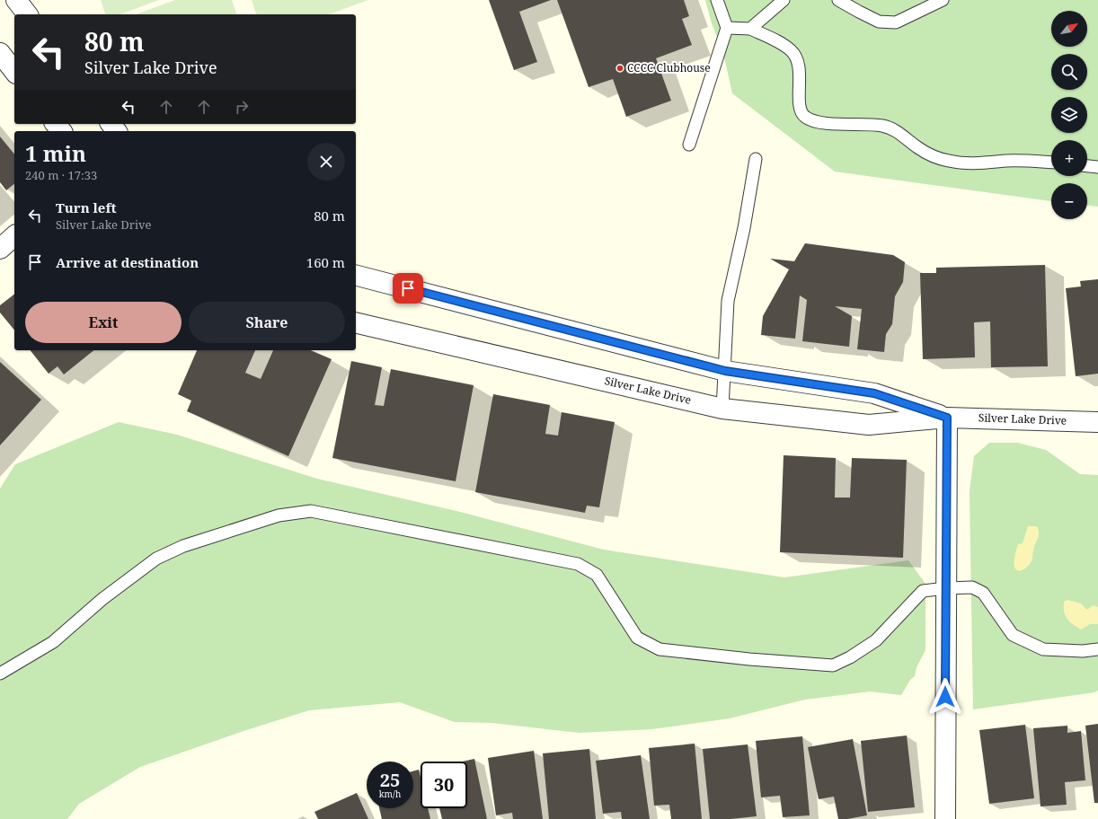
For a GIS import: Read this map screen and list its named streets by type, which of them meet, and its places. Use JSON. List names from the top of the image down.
{
  "streets": {
    "street": ["Silver Lake Drive"]
  },
  "places": ["CCCC Clubhouse"],
  "north": "top right",
  "page": {
    "map_buttons": ["+", "−"],
    "turn": ["80 m", "Silver Lake Drive"],
    "heading": ["1 min", "240 m · 17:33"],
    "list": [
      {
        "name": "Turn left",
        "note": "Silver Lake Drive",
        "value": "80 m"
      },
      {
        "name": "Arrive at destination",
        "value": "160 m"
      }
    ],
    "buttons": ["Exit", "Share"],
    "speed": "25 km/h",
    "limit": "30"
  }
}
